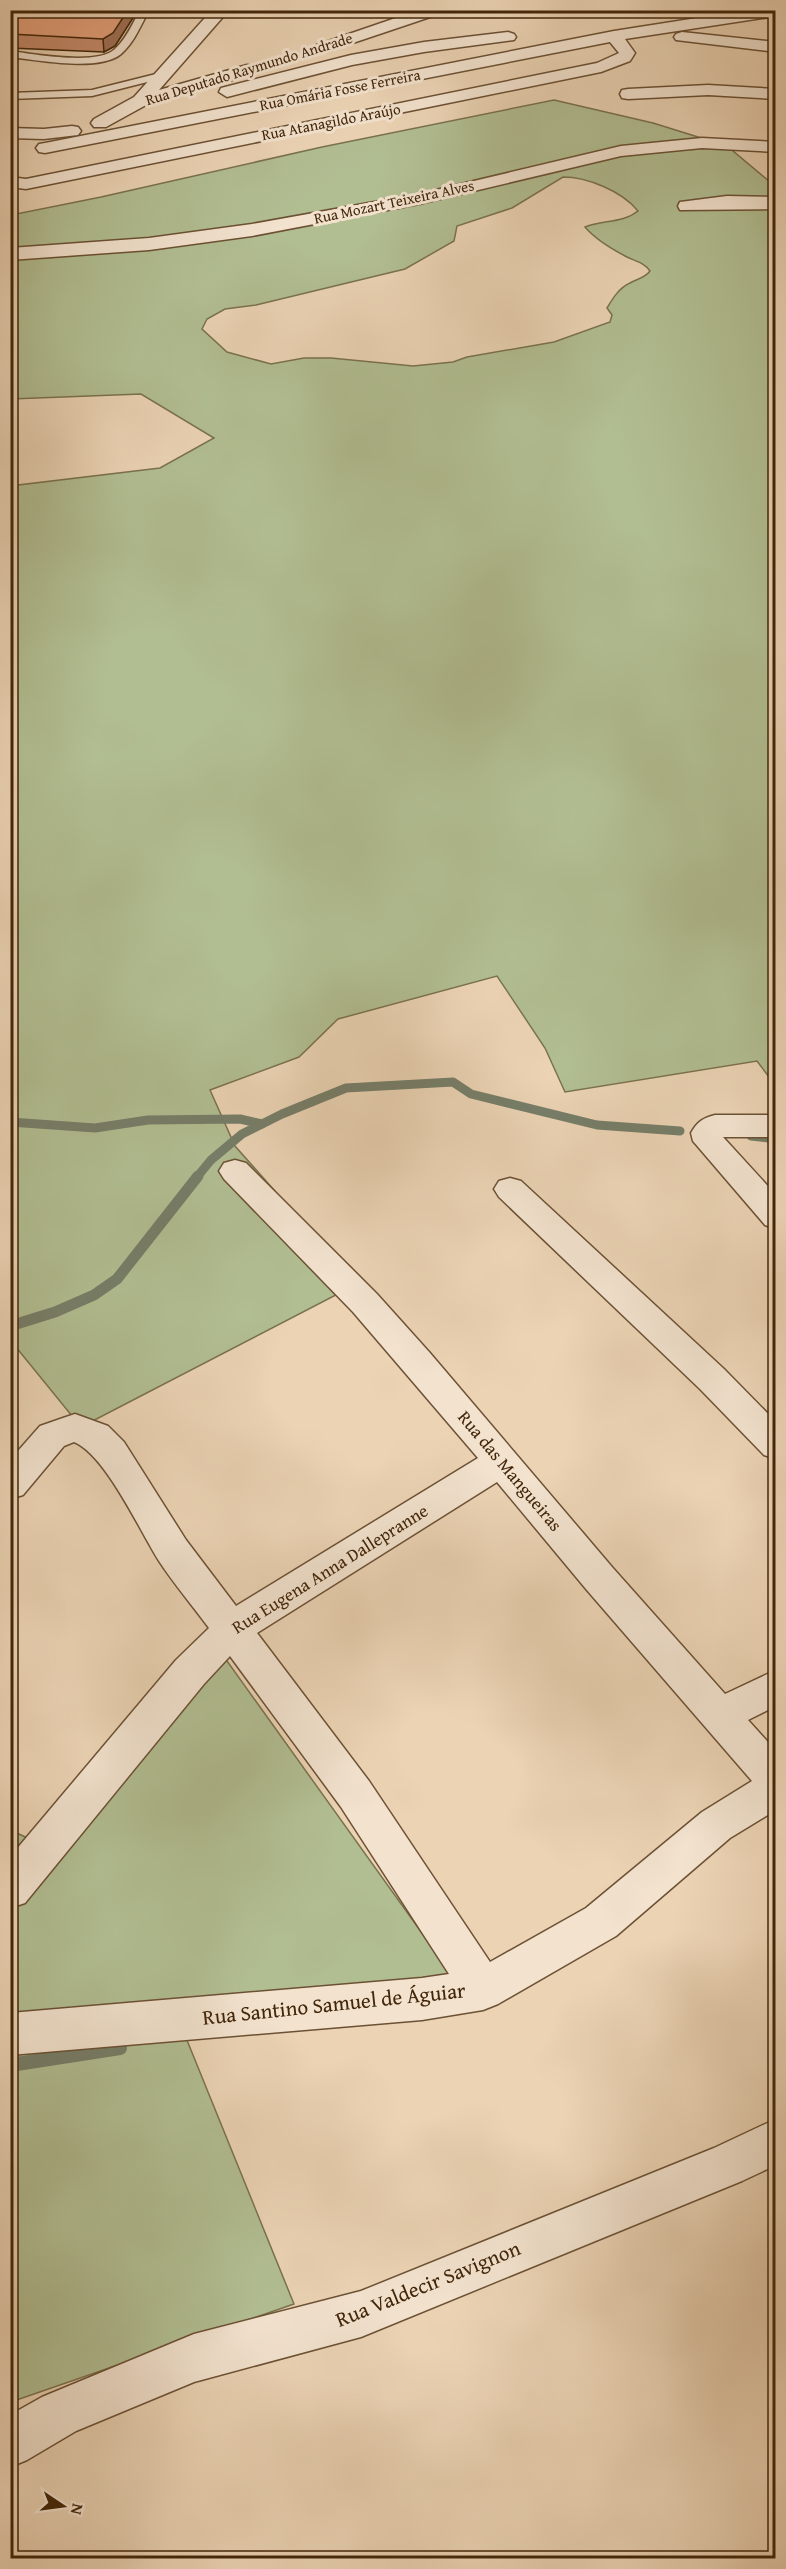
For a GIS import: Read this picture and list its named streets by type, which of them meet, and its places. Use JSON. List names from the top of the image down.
{
  "streets": {
    "street": [
      "Rua Deputado Raymundo Andrade",
      "Rua Omária Fosse Ferreira",
      "Rua Atanagildo Araújo",
      "Rua Mozart Teixeira Alves",
      "Rua das Mangueiras",
      "Rua Eugena Anna Dallepranne",
      "Rua Santino Samuel de Águiar",
      "Rua Valdecir Savignon"
    ]
  },
  "crossings": [
    ["Rua Omária Fosse Ferreira", "Rua Atanagildo Araújo"],
    ["Rua das Mangueiras", "Rua Eugena Anna Dallepranne"]
  ],
  "north": "right"
}
